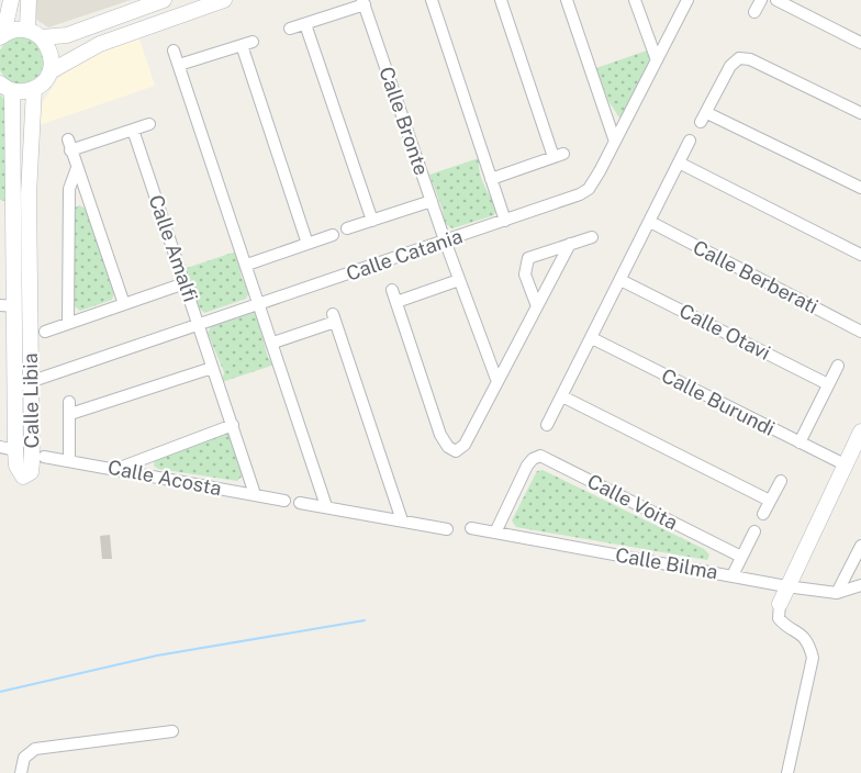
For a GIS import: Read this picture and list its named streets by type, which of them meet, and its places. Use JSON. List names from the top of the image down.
{
  "streets": {
    "street": [
      "Calle Bronte",
      "Calle Amalfi",
      "Calle Catania",
      "Calle Berberati",
      "Calle Otavi",
      "Calle Libia",
      "Calle Burundi",
      "Calle Acosta",
      "Calle Voita",
      "Calle Bilma"
    ]
  },
  "crossings": [
    ["Calle Bronte", "Calle Catania"],
    ["Calle Amalfi", "Calle Catania"],
    ["Calle Amalfi", "Calle Acosta"],
    ["Calle Catania", "Calle Libia"],
    ["Calle Voita", "Calle Bilma"]
  ]
}
